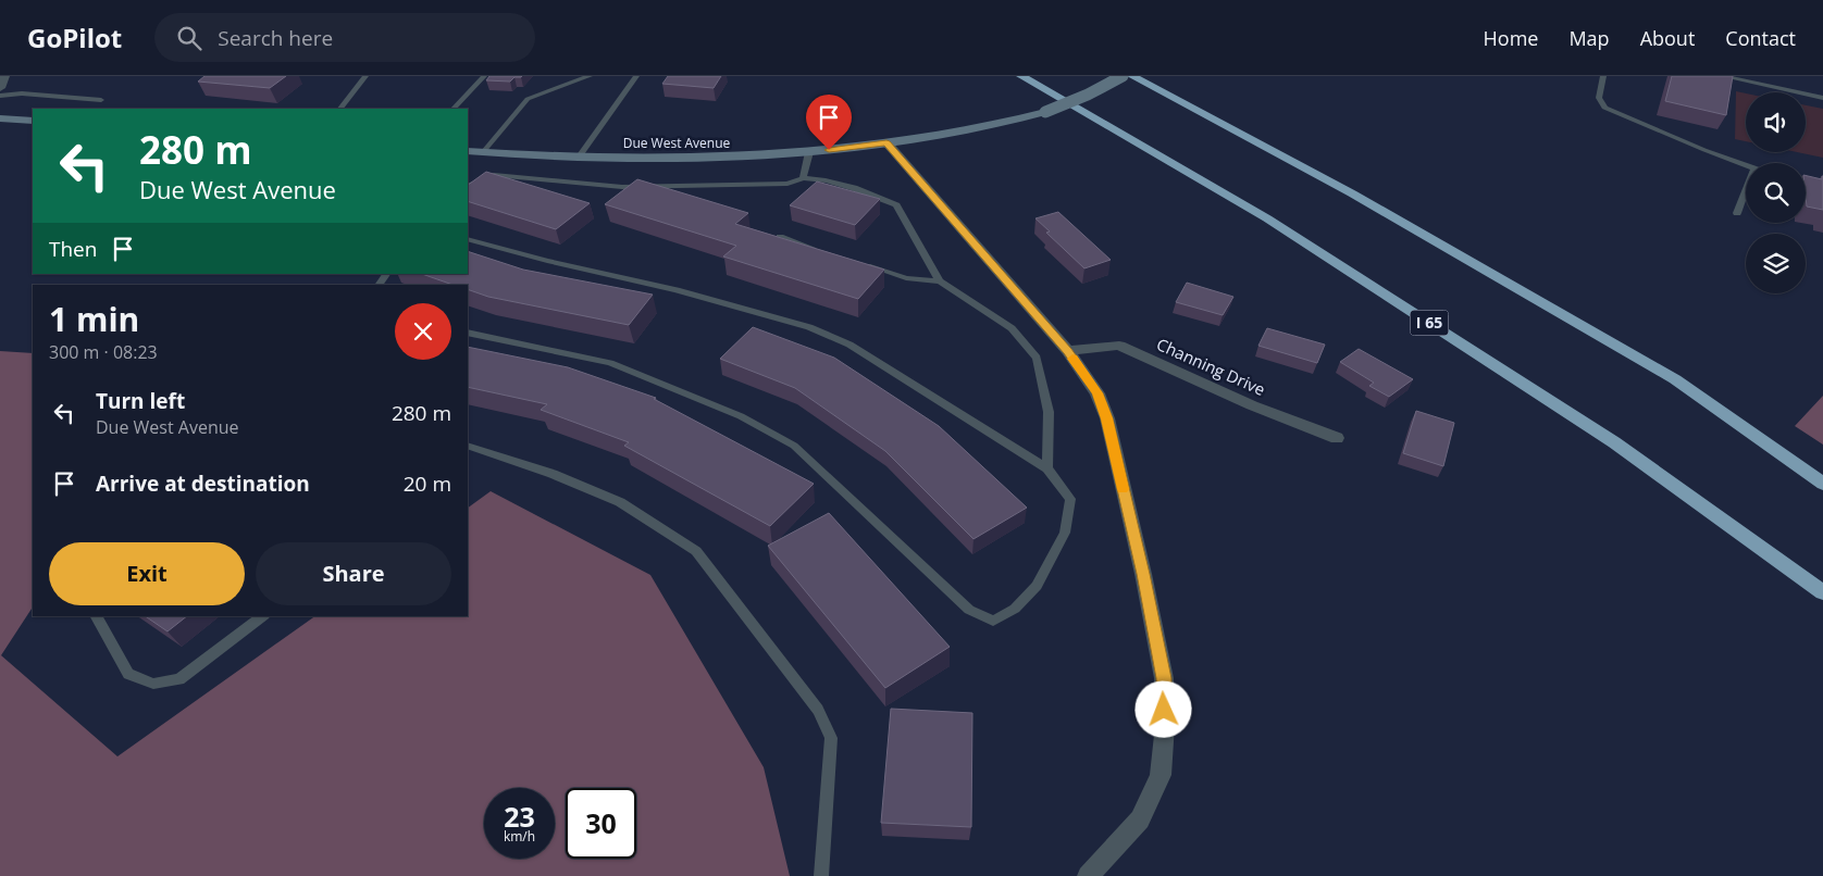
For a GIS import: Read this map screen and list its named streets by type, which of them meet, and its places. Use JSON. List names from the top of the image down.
{
  "streets": {
    "highway": ["I 65"],
    "main road": ["Due West Avenue"],
    "street": ["Channing Drive"]
  },
  "page": {
    "header": "GoPilot",
    "search": "Search here",
    "nav": [
      "Home",
      "Map",
      "About",
      "Contact"
    ],
    "turn": ["280 m", "Due West Avenue"],
    "then": "Then",
    "heading": ["1 min", "300 m · 08:23"],
    "list": [
      {
        "name": "Turn left",
        "note": "Due West Avenue",
        "value": "280 m"
      },
      {
        "name": "Arrive at destination",
        "value": "20 m"
      }
    ],
    "buttons": ["Exit", "Share"],
    "speed": "23 km/h",
    "limit": "30"
  }
}
